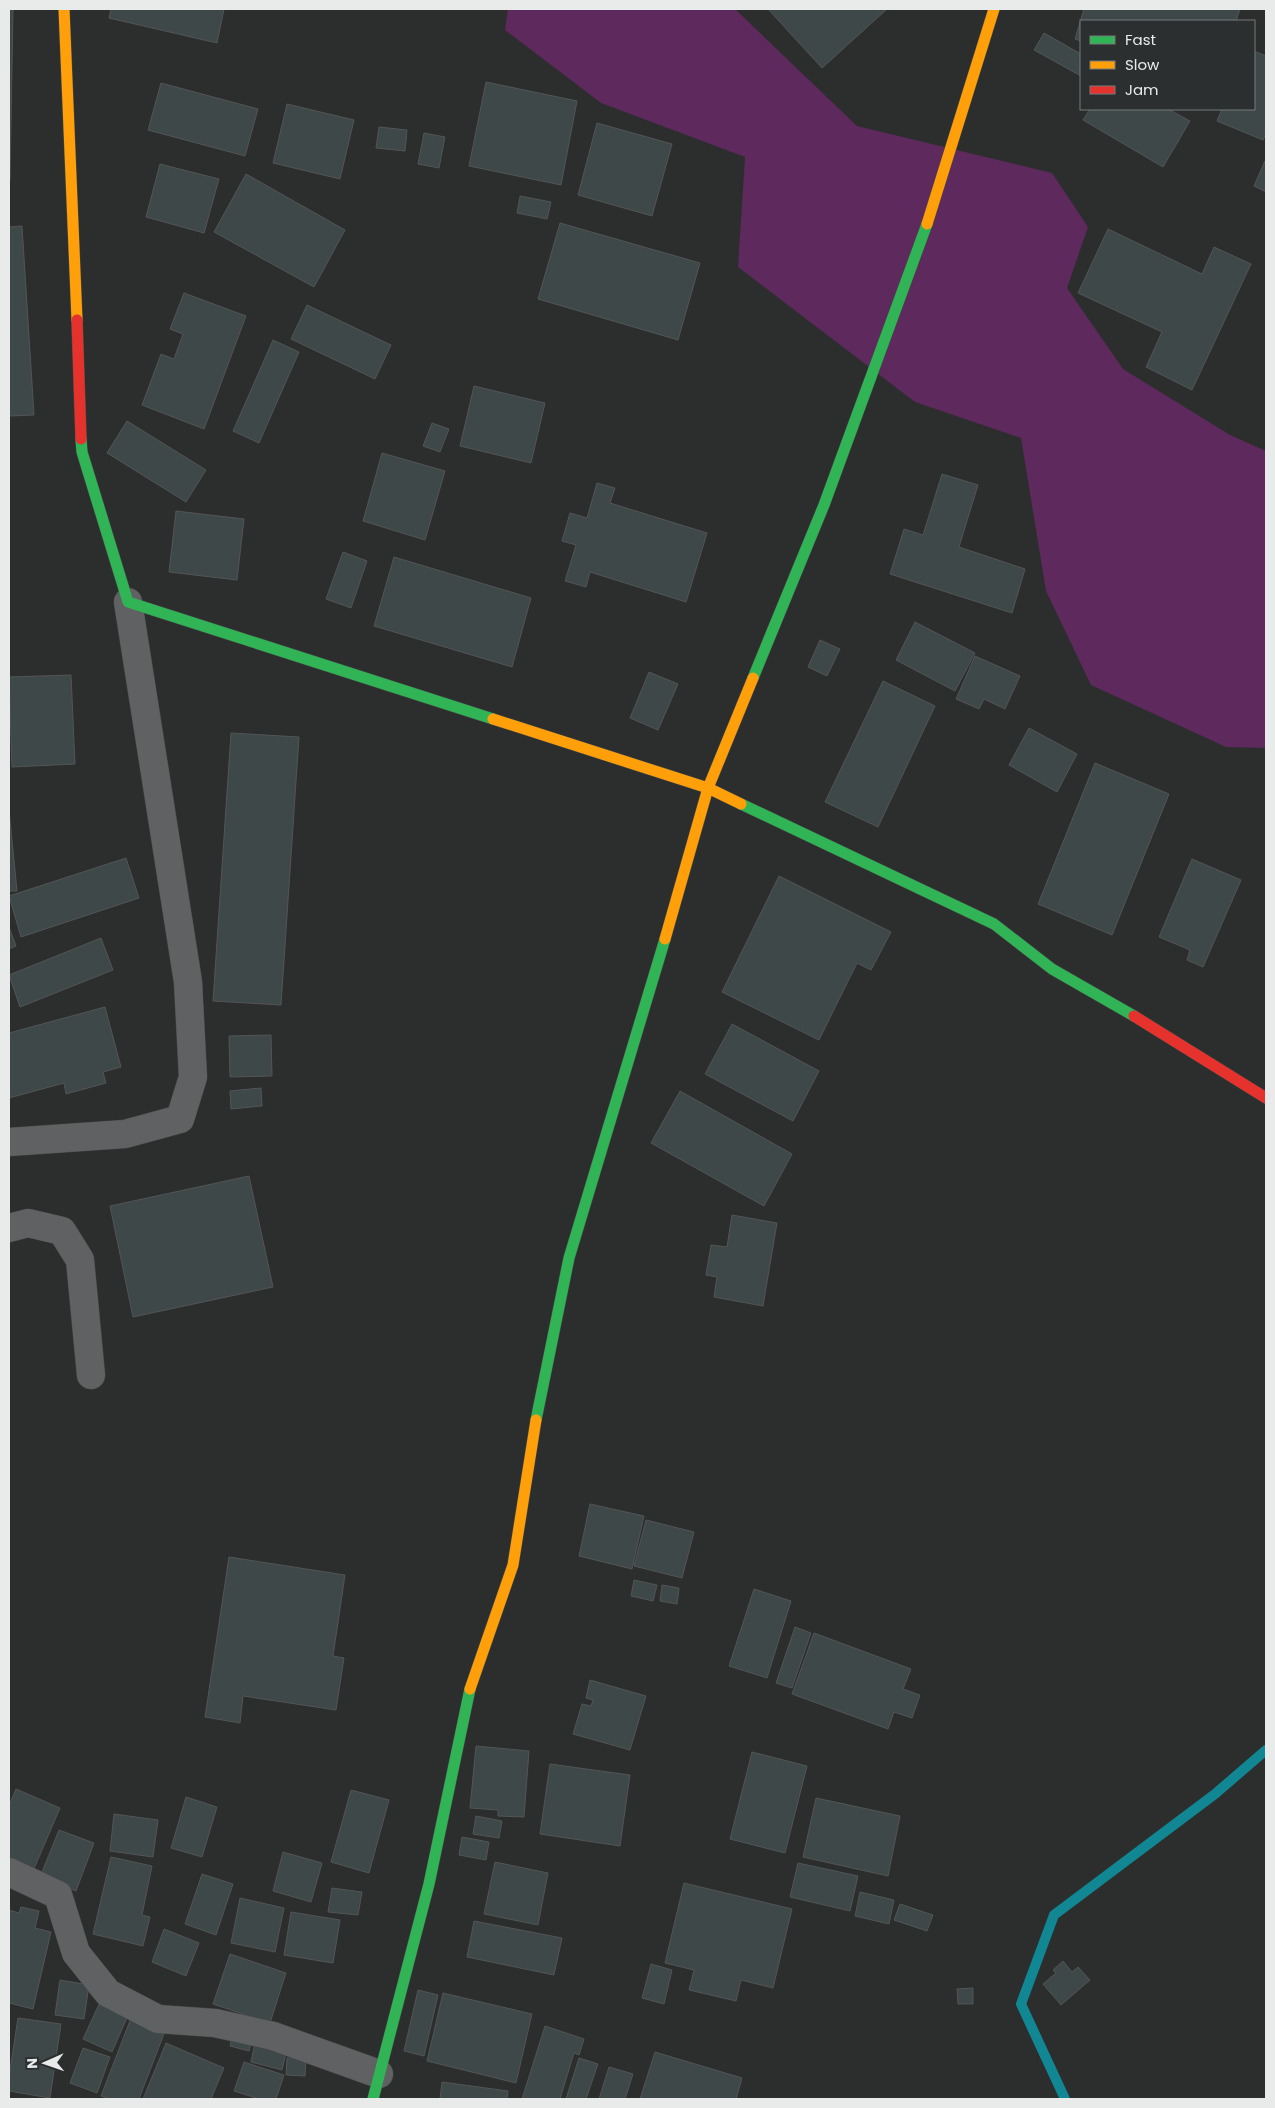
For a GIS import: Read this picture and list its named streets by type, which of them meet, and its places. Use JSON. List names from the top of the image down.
{
  "legend": ["Fast", "Slow", "Jam"],
  "north": "left"
}
